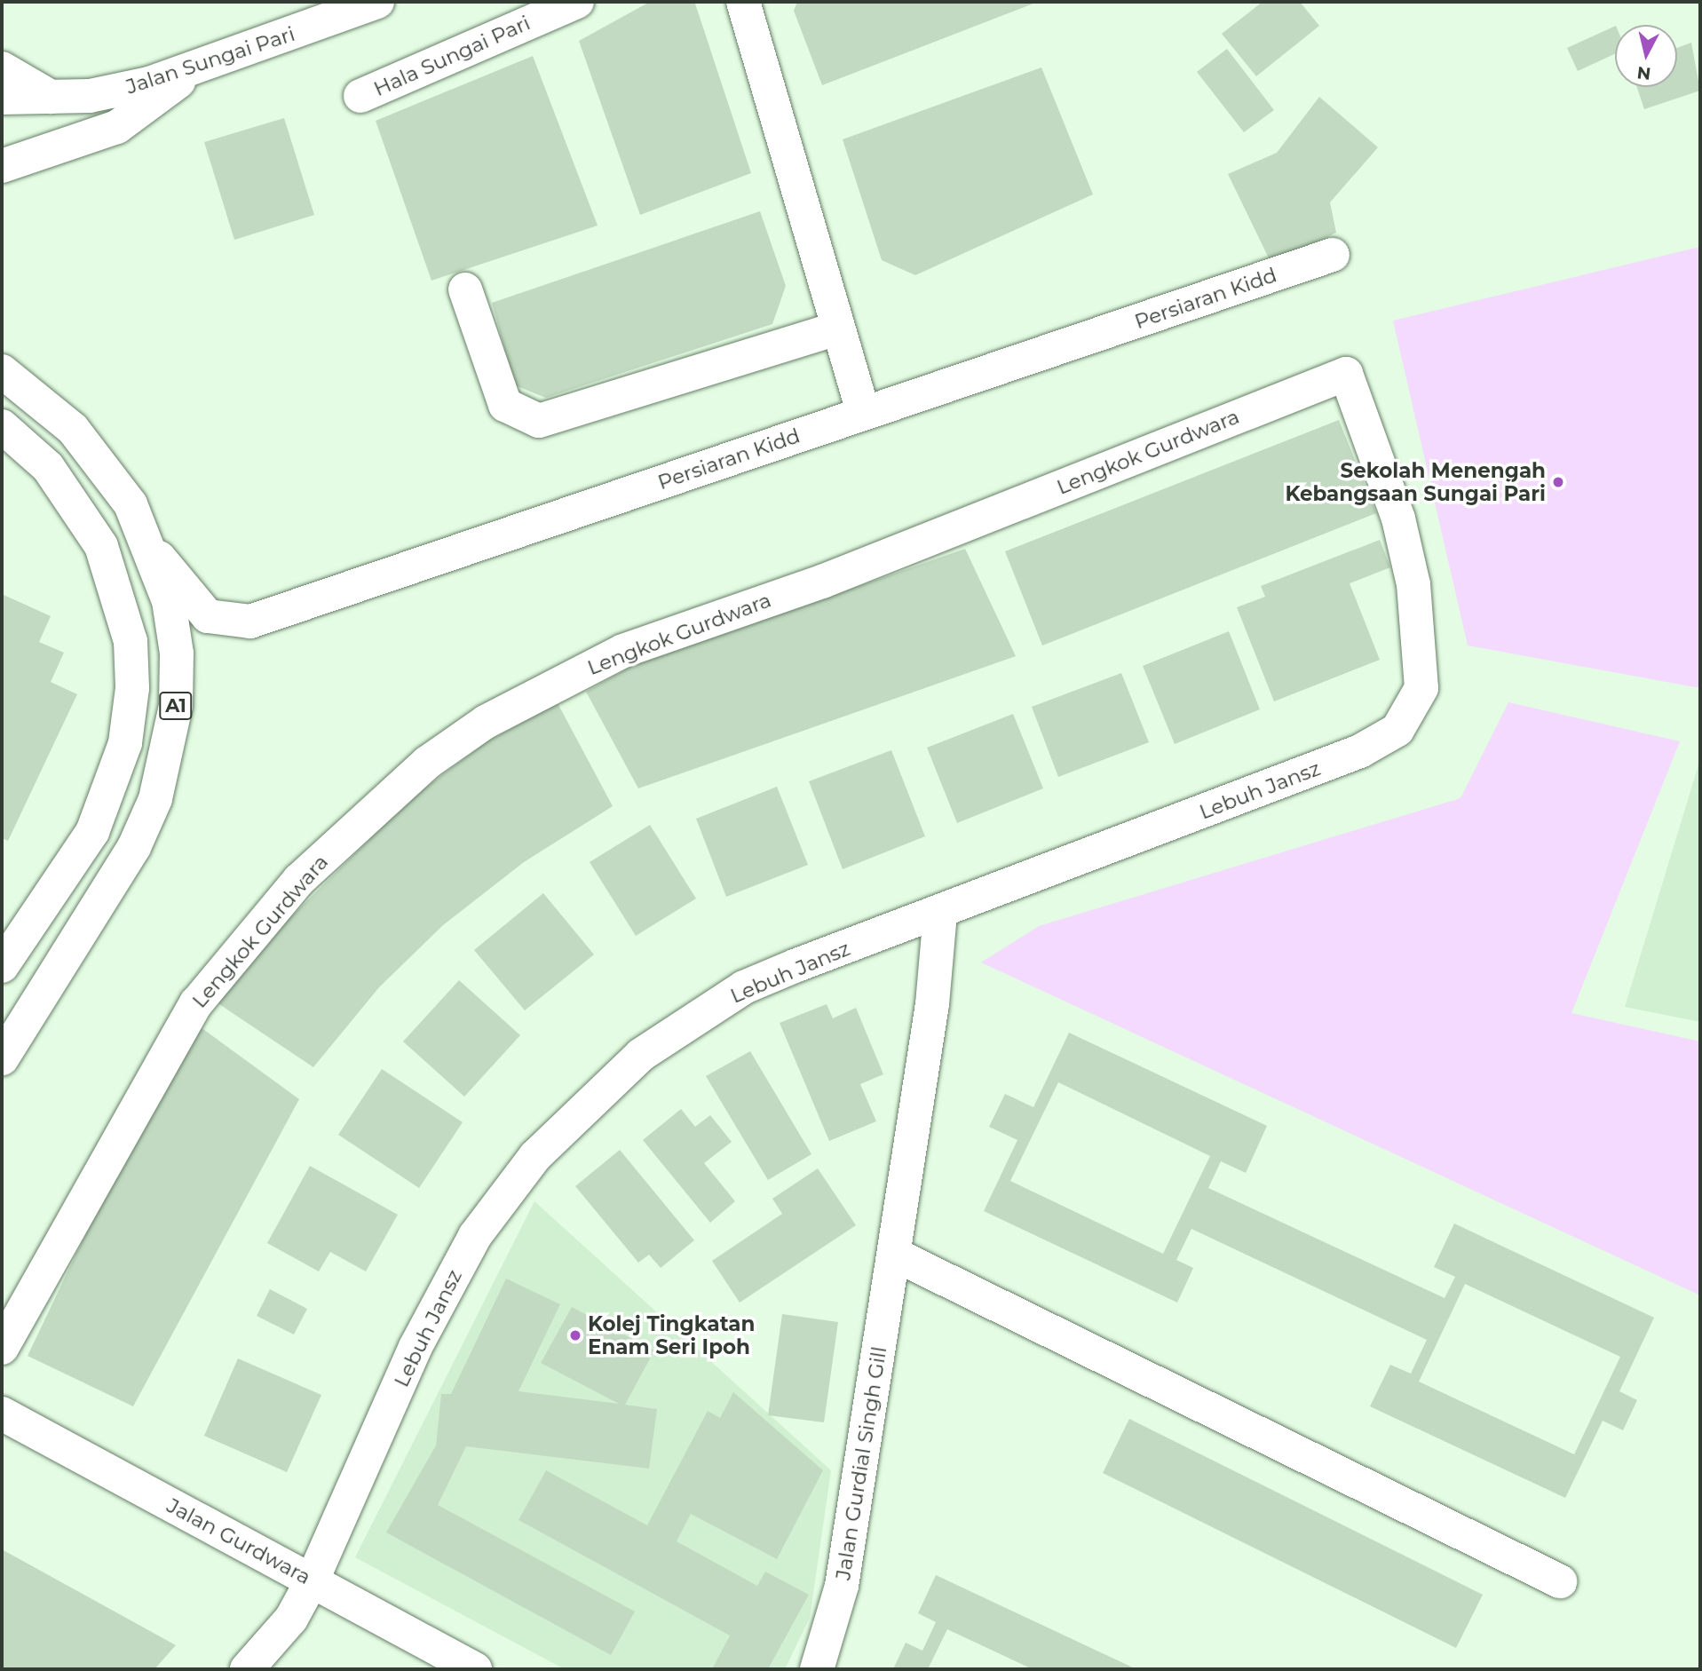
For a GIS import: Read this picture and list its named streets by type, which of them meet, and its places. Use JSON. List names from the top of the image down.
{
  "streets": {
    "street": [
      "Hala Sungai Pari",
      "Jalan Sungai Pari",
      "Persiaran Kidd",
      "Lengkok Gurdwara",
      "A1",
      "Lebuh Jansz",
      "Jalan Gurdial Singh Gill",
      "Jalan Gurdwara"
    ]
  },
  "crossings": [
    ["Persiaran Kidd", "A1"],
    ["Lengkok Gurdwara", "Lebuh Jansz"],
    ["Lebuh Jansz", "Jalan Gurdial Singh Gill"],
    ["Lebuh Jansz", "Jalan Gurdwara"]
  ],
  "places": ["Sekolah Menengah Kebangsaan Sungai Pari", "Kolej Tingkatan Enam Seri Ipoh"],
  "north": "bottom"
}
